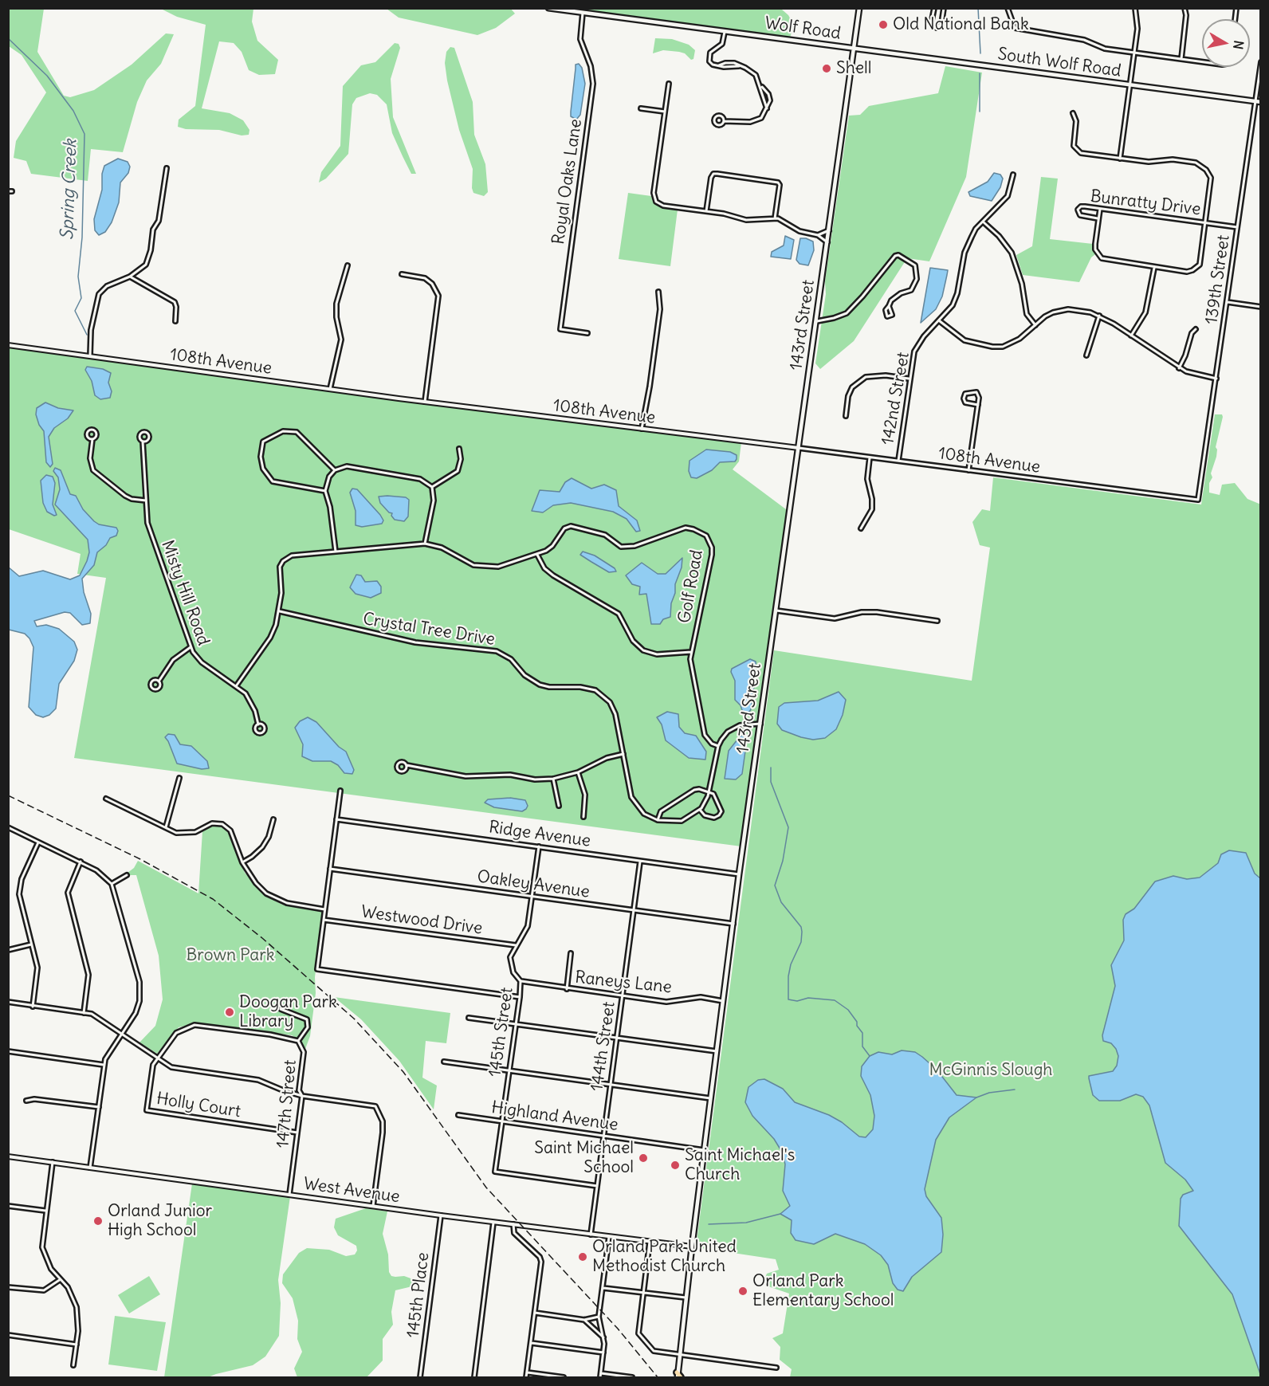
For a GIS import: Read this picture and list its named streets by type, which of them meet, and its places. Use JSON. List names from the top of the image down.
{
  "streets": {
    "main road": ["Wolf Road", "South Wolf Road", "143rd Street"],
    "street": [
      "Royal Oaks Lane",
      "Bunratty Drive",
      "139th Street",
      "108th Avenue",
      "142nd Street",
      "Golf Road",
      "Misty Hill Road",
      "Crystal Tree Drive",
      "Ridge Avenue",
      "Oakley Avenue",
      "Westwood Drive",
      "Raneys Lane",
      "145th Street",
      "144th Street",
      "147th Street",
      "Holly Court",
      "Highland Avenue",
      "West Avenue",
      "145th Place"
    ]
  },
  "crossings": [
    ["Wolf Road", "South Wolf Road"],
    ["Wolf Road", "Royal Oaks Lane"],
    ["Wolf Road", "143rd Street"],
    ["South Wolf Road", "139th Street"],
    ["South Wolf Road", "143rd Street"],
    ["Bunratty Drive", "139th Street"],
    ["139th Street", "108th Avenue"],
    ["143rd Street", "108th Avenue"],
    ["143rd Street", "Ridge Avenue"],
    ["143rd Street", "Oakley Avenue"],
    ["143rd Street", "Raneys Lane"],
    ["143rd Street", "Highland Avenue"],
    ["143rd Street", "West Avenue"],
    ["108th Avenue", "142nd Street"],
    ["Golf Road", "Crystal Tree Drive"],
    ["Ridge Avenue", "145th Street"],
    ["Ridge Avenue", "144th Street"],
    ["Oakley Avenue", "145th Street"],
    ["Oakley Avenue", "144th Street"],
    ["Westwood Drive", "145th Street"],
    ["Raneys Lane", "145th Street"],
    ["Raneys Lane", "144th Street"],
    ["145th Street", "144th Street"],
    ["145th Street", "Highland Avenue"],
    ["144th Street", "Highland Avenue"],
    ["144th Street", "West Avenue"],
    ["147th Street", "Holly Court"],
    ["147th Street", "West Avenue"],
    ["West Avenue", "145th Place"]
  ],
  "water": ["Spring Creek"],
  "parks": ["Brown Park", "McGinnis Slough"],
  "places": [
    "Old National Bank",
    "Shell",
    "Doogan Park Library",
    "Saint Michael School",
    "Saint Michael's Church",
    "Orland Junior High School",
    "Orland Park United Methodist Church",
    "Orland Park Elementary School"
  ],
  "north": "right"
}
